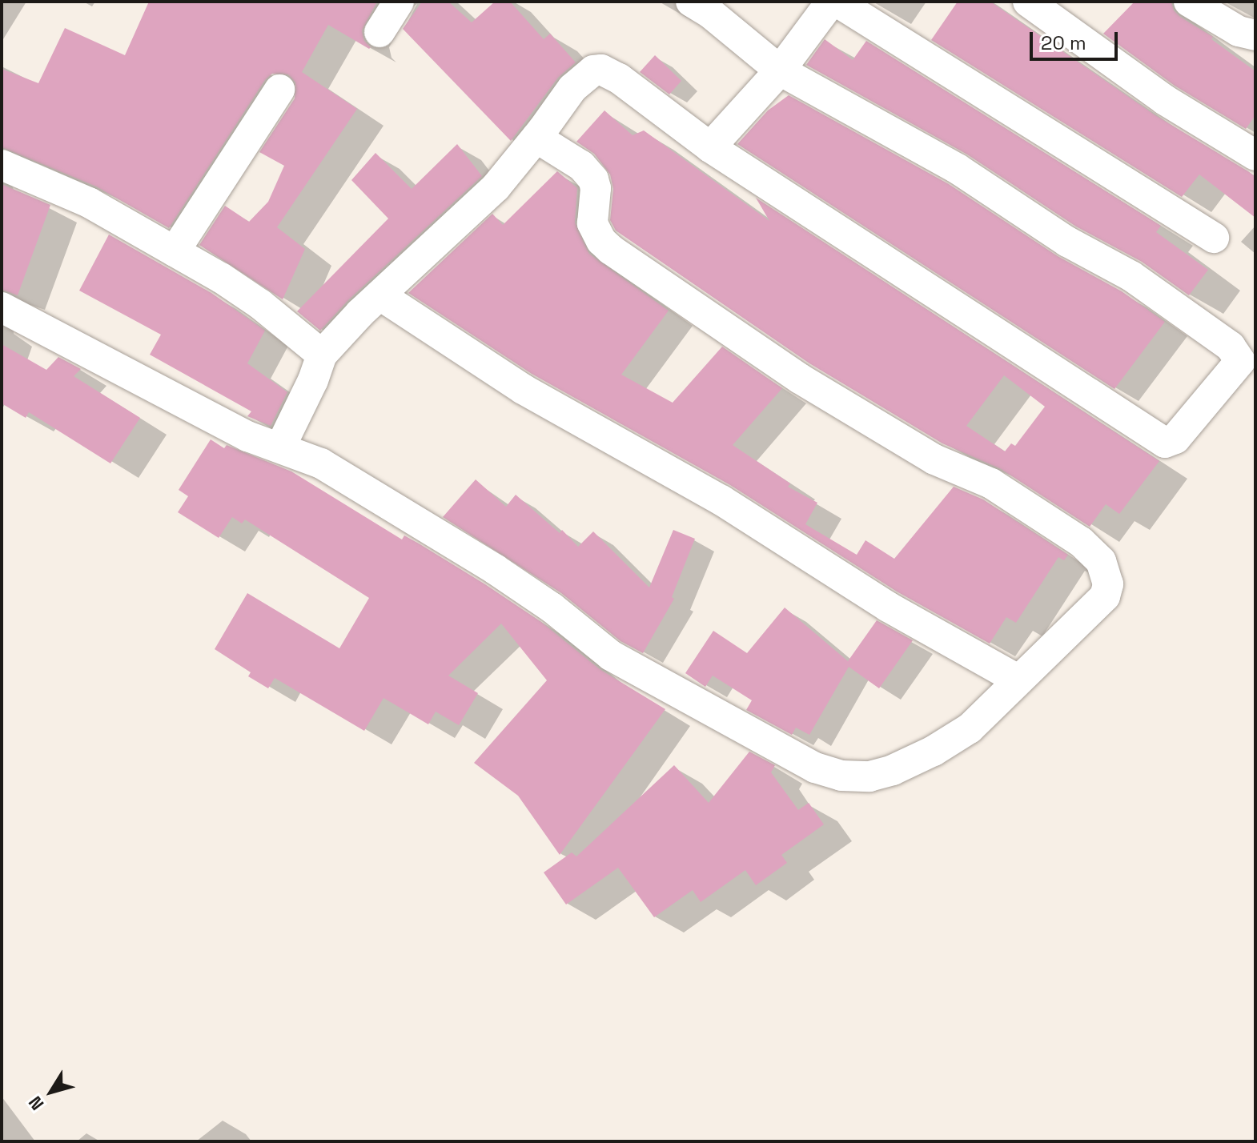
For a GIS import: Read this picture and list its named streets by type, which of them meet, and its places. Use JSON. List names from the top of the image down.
{
  "scale_bar": "20 m",
  "north": "bottom left"
}
